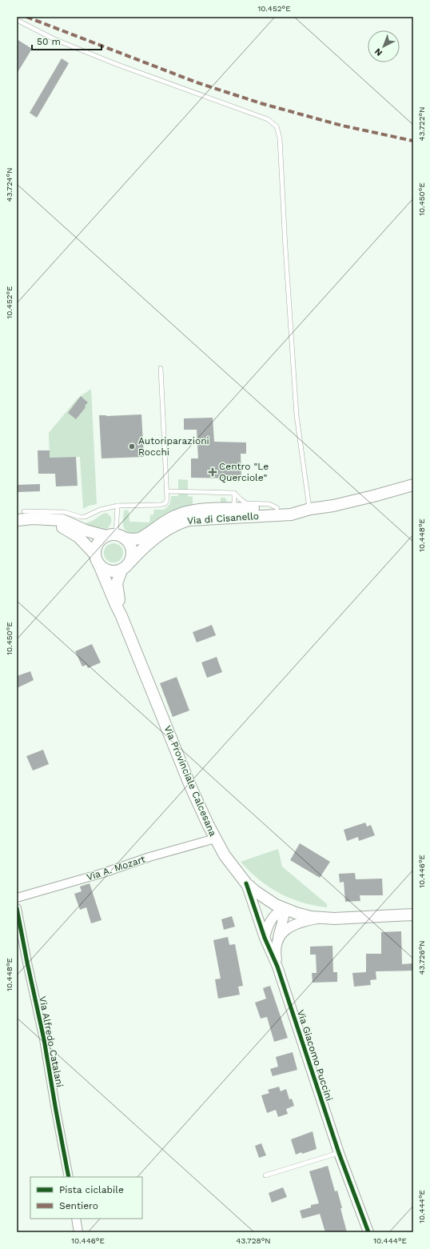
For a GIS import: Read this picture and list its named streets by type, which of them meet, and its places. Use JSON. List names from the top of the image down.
{
  "streets": {
    "main road": ["Via di Cisanello", "Via Provinciale Calcesana"],
    "street": ["Via A. Mozart", "Via Alfredo Catalani", "Via Giacomo Puccini"]
  },
  "crossings": [
    ["Via di Cisanello", "Via Provinciale Calcesana"],
    ["Via Provinciale Calcesana", "Via A. Mozart"],
    ["Via Provinciale Calcesana", "Via Giacomo Puccini"]
  ],
  "places": {
    "other": ["Autoriparazioni Rocchi"],
    "health": ["Centro \"Le Querciole\""]
  },
  "legend": ["Pista ciclabile", "Sentiero"],
  "scale_bar": "50 m",
  "north": "bottom left",
  "coordinates": [
    "10.452°E",
    "43.722°N",
    "43.724°N",
    "10.450°E",
    "10.448°E",
    "10.446°E",
    "43.726°N",
    "10.444°E",
    "43.728°N"
  ]
}
